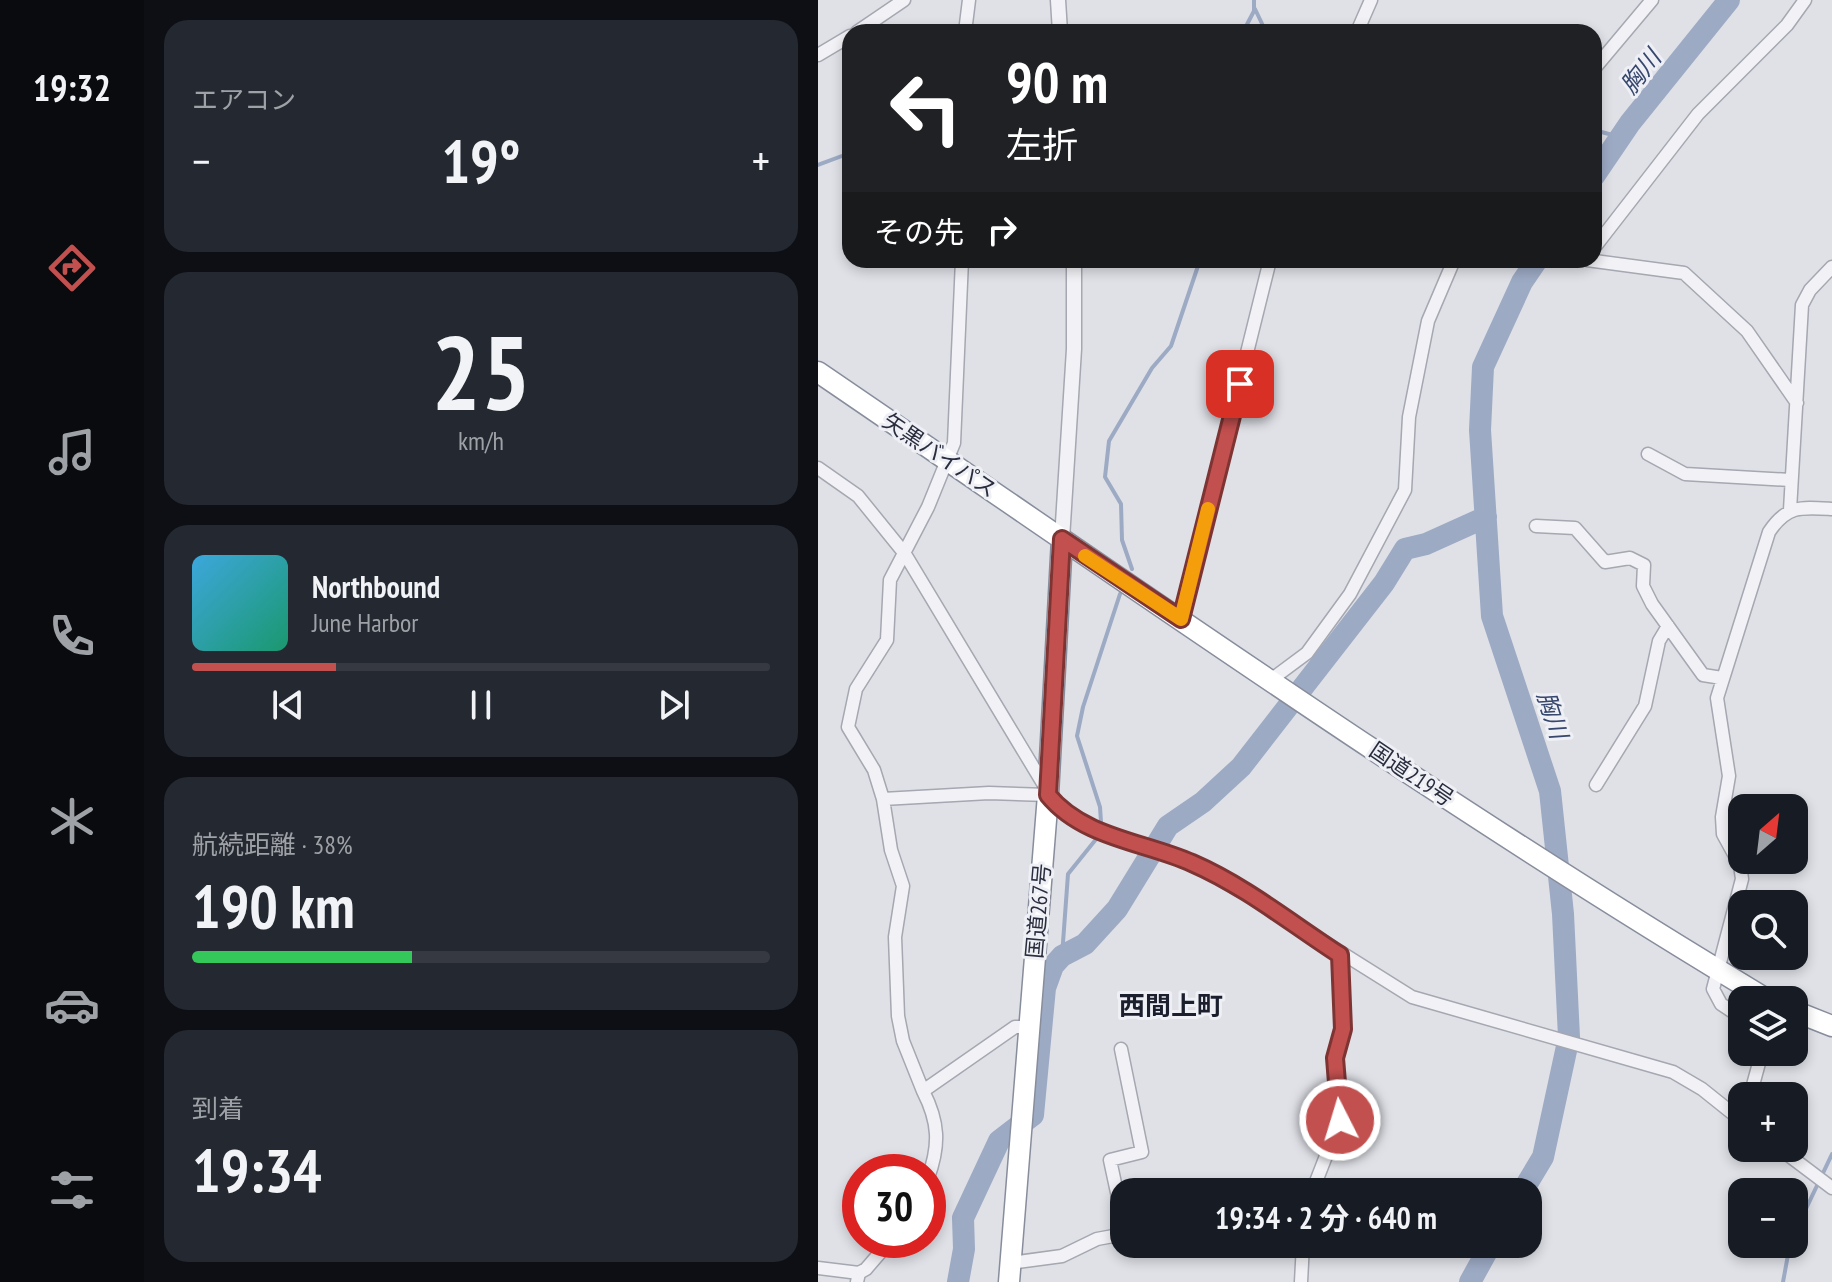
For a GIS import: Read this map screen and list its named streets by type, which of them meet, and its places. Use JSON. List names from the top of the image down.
{
  "streets": {
    "highway": ["矢黒バイパス", "国道219号", "国道267号"]
  },
  "crossings": [
    ["矢黒バイパス", "国道219号"],
    ["矢黒バイパス", "国道267号"],
    ["国道219号", "国道267号"]
  ],
  "districts": ["西間上町"],
  "water": ["胸川"],
  "north": "top right",
  "page": {
    "tabs": "19:32",
    "tile": [
      "エアコン",
      ["25", "km/h"],
      ["航続距離 · 38%", "190 km"],
      ["到着", "19:34"]
    ],
    "turn": ["90 m", "左折"],
    "heat": ["−", "19°", "+"],
    "then": "その先",
    "song": ["Northbound", "June Harbor"],
    "map_buttons": ["+", "−"],
    "limit": "30",
    "trip": "19:34 · 2 分 · 640 m"
  }
}
